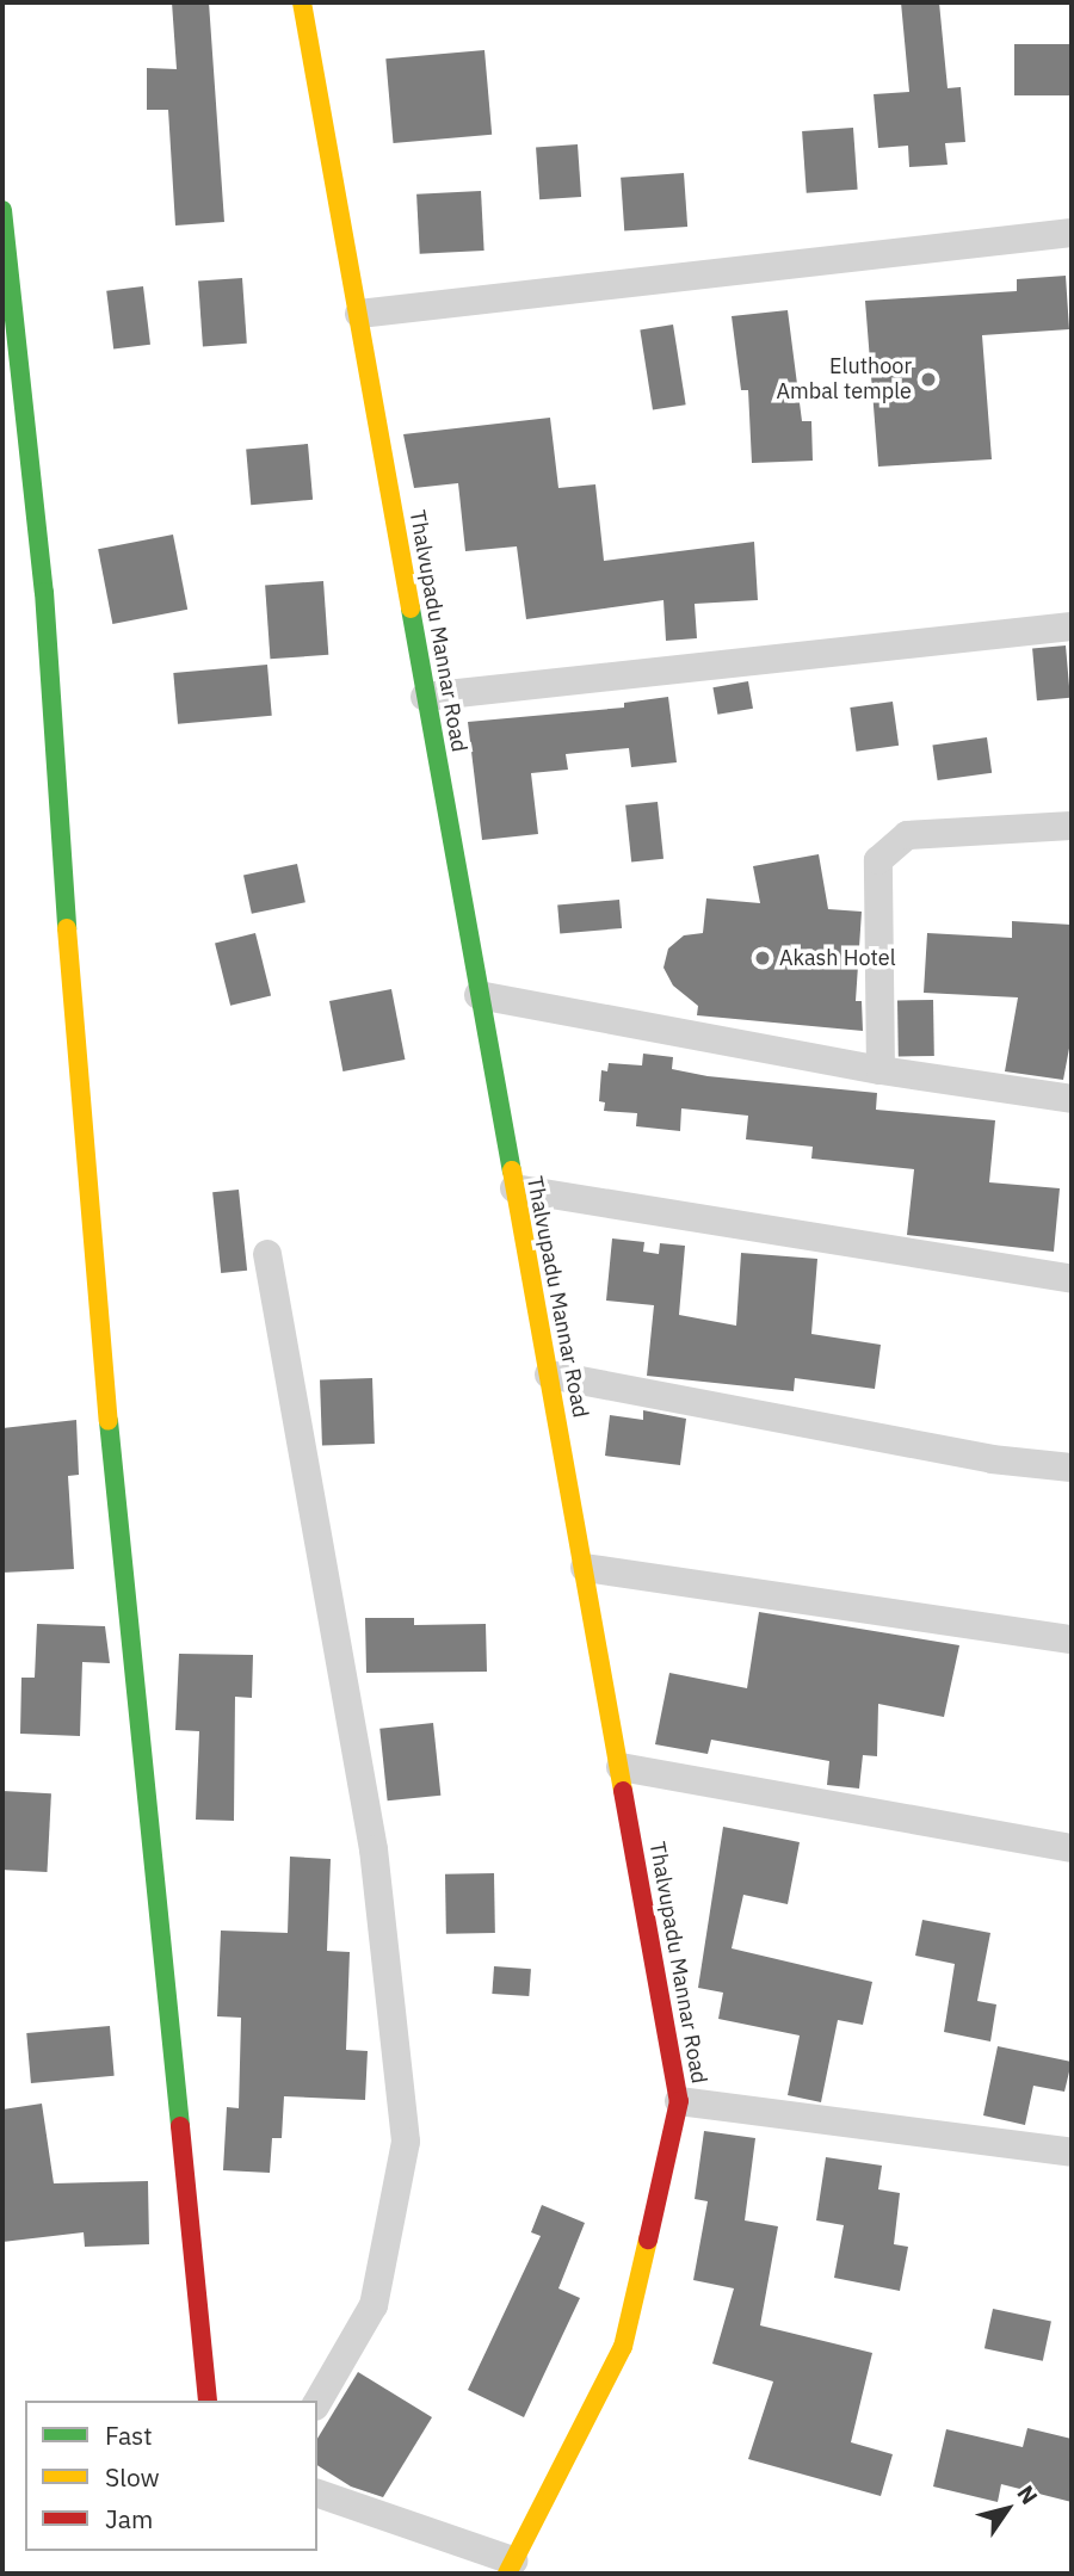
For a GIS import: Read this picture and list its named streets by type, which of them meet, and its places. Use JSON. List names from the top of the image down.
{
  "streets": {
    "street": ["Thalvupadu Mannar Road"]
  },
  "places": ["Eluthoor Ambal temple", "Akash Hotel"],
  "legend": ["Fast", "Slow", "Jam"],
  "north": "top right"
}
